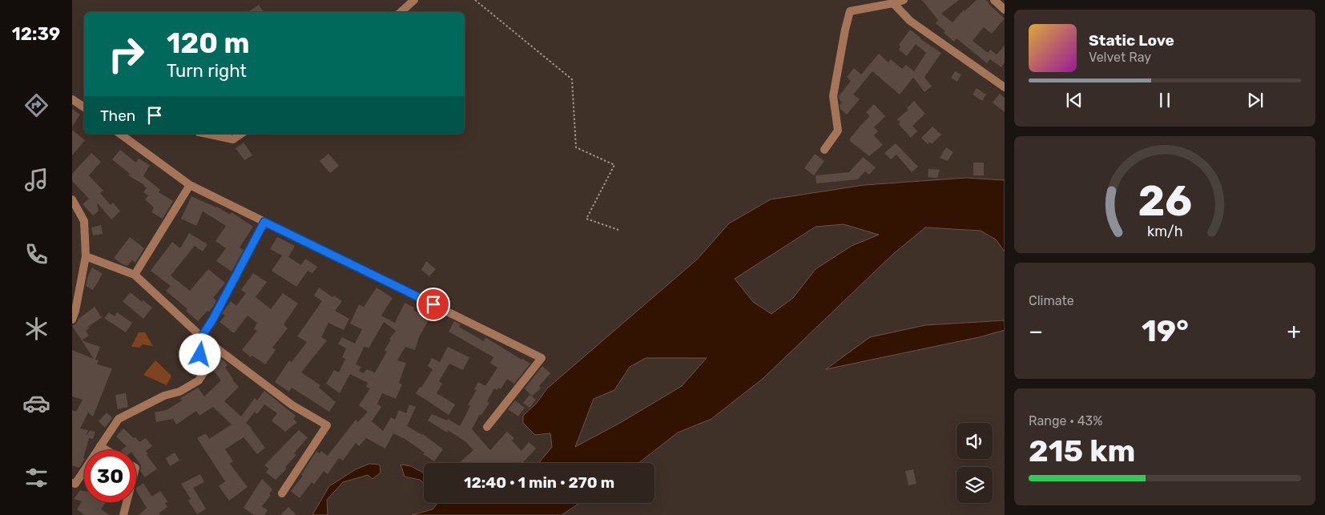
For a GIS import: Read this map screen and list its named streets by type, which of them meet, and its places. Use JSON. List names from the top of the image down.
{
  "page": {
    "tabs": "12:39",
    "turn": ["120 m", "Turn right"],
    "song": ["Static Love", "Velvet Ray"],
    "then": "Then",
    "tile": [
      "Climate",
      ["Range · 43%", "215 km"]
    ],
    "heat": ["−", "19°", "+"],
    "limit": "30",
    "trip": "12:40 · 1 min · 270 m",
    "gauge": ["26", "km/h"]
  }
}
